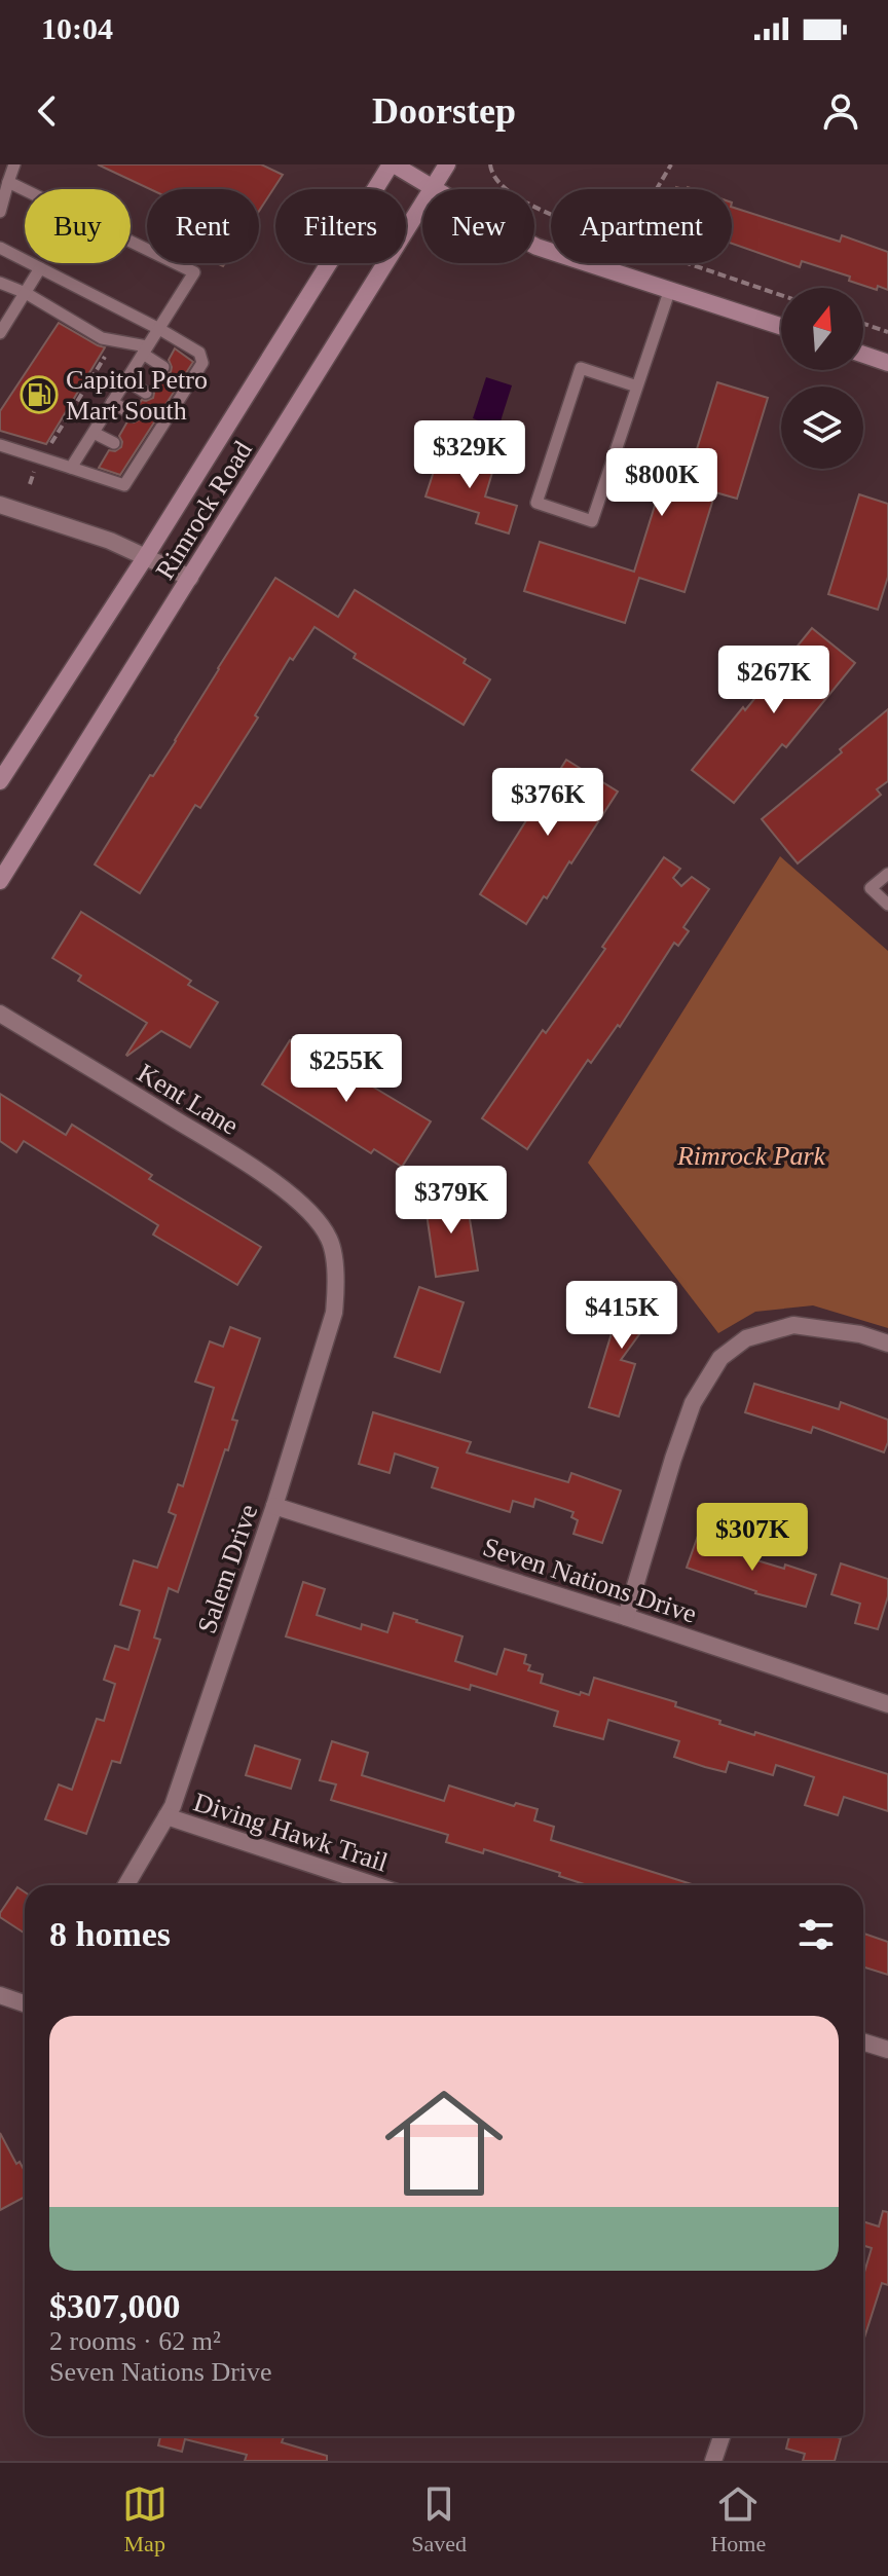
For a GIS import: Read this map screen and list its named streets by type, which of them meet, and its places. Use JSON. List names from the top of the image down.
{
  "streets": {
    "main road": ["Rimrock Road"],
    "street": [
      "Kent Lane",
      "Salem Drive",
      "Seven Nations Drive",
      "Diving Hawk Trail"
    ]
  },
  "crossings": [
    ["Kent Lane", "Salem Drive"],
    ["Salem Drive", "Seven Nations Drive"],
    ["Salem Drive", "Diving Hawk Trail"]
  ],
  "parks": ["Rimrock Park"],
  "places": {
    "fuel station": ["Capitol Petro Mart South"]
  },
  "north": "top",
  "page": {
    "status": "10:04",
    "header": "Doorstep",
    "chip": [
      "Buy",
      "Rent",
      "Filters",
      "New",
      "Apartment"
    ],
    "price": [
      "$329K",
      "$800K",
      "$267K",
      "$376K",
      "$255K",
      "$379K",
      "$415K",
      "$307K"
    ],
    "heading": "8 homes",
    "list": [
      {
        "name": "$307,000",
        "note": "2 rooms · 62 m² · Seven Nations Drive"
      }
    ],
    "tabs": ["Map", "Saved", "Home"]
  }
}
